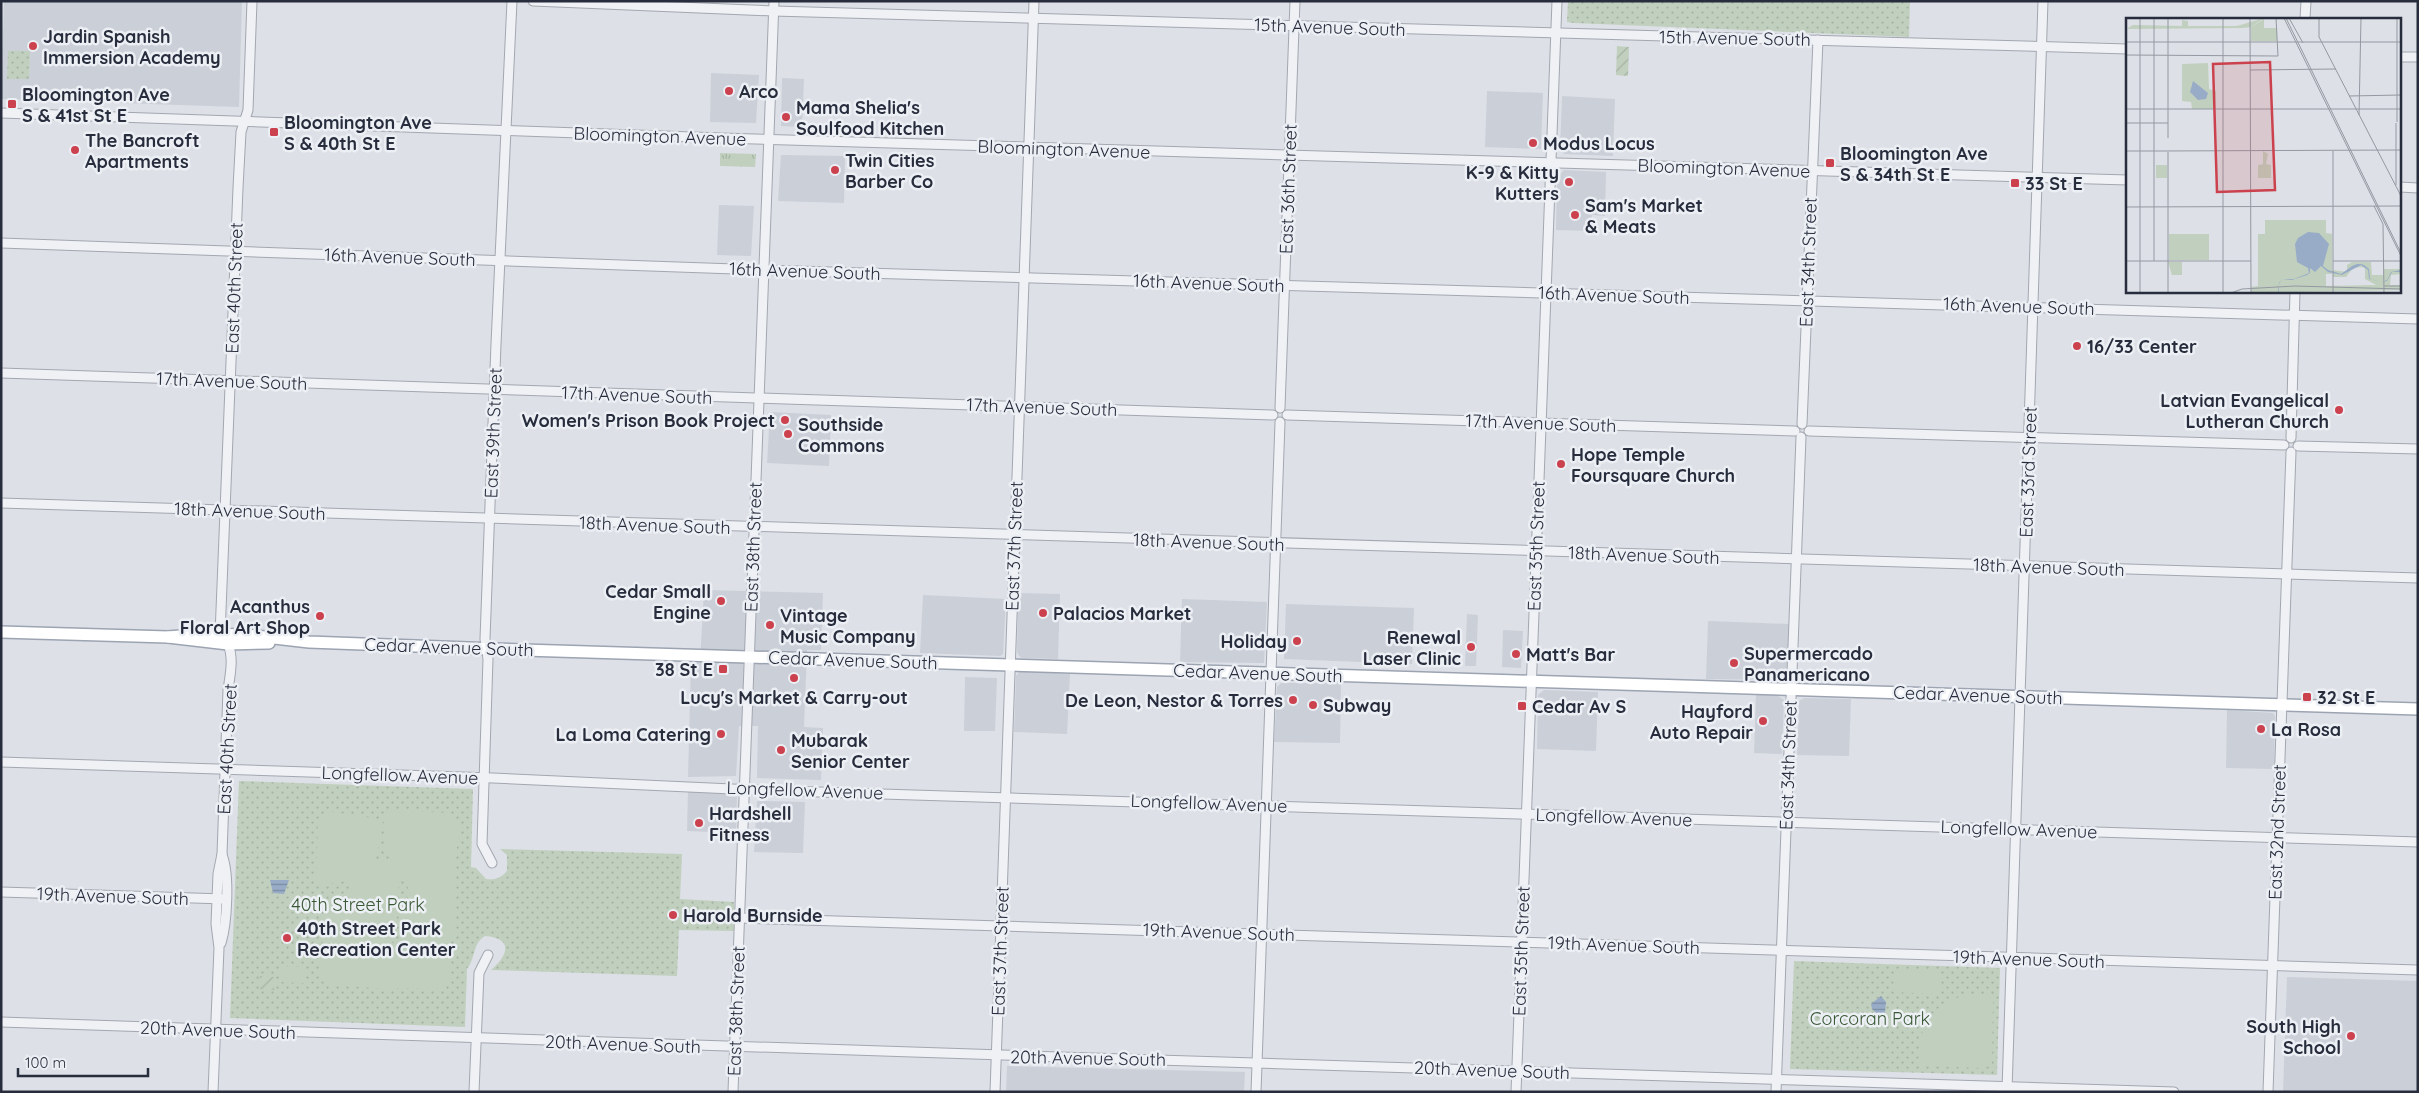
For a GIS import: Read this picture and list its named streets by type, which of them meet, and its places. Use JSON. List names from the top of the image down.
{
  "streets": {
    "main road": ["Cedar Avenue South"],
    "street": [
      "15th Avenue South",
      "Bloomington Avenue",
      "East 36th Street",
      "16th Avenue South",
      "East 34th Street",
      "East 40th Street",
      "17th Avenue South",
      "East 39th Street",
      "East 33rd Street",
      "18th Avenue South",
      "East 37th Street",
      "East 35th Street",
      "East 38th Street",
      "Longfellow Avenue",
      "East 32nd Street",
      "19th Avenue South",
      "20th Avenue South"
    ]
  },
  "crossings": [
    ["15th Avenue South", "East 36th Street"],
    ["15th Avenue South", "East 34th Street"],
    ["15th Avenue South", "East 33rd Street"],
    ["15th Avenue South", "East 37th Street"],
    ["15th Avenue South", "East 35th Street"],
    ["15th Avenue South", "East 38th Street"],
    ["Bloomington Avenue", "East 36th Street"],
    ["Bloomington Avenue", "East 34th Street"],
    ["Bloomington Avenue", "East 40th Street"],
    ["Bloomington Avenue", "East 39th Street"],
    ["Bloomington Avenue", "East 33rd Street"],
    ["Bloomington Avenue", "East 37th Street"],
    ["Bloomington Avenue", "East 35th Street"],
    ["Bloomington Avenue", "East 38th Street"],
    ["East 36th Street", "16th Avenue South"],
    ["East 36th Street", "17th Avenue South"],
    ["East 36th Street", "18th Avenue South"],
    ["East 36th Street", "Cedar Avenue South"],
    ["East 36th Street", "Longfellow Avenue"],
    ["East 36th Street", "19th Avenue South"],
    ["East 36th Street", "20th Avenue South"],
    ["16th Avenue South", "East 34th Street"],
    ["16th Avenue South", "East 40th Street"],
    ["16th Avenue South", "East 39th Street"],
    ["16th Avenue South", "East 33rd Street"],
    ["16th Avenue South", "East 37th Street"],
    ["16th Avenue South", "East 35th Street"],
    ["16th Avenue South", "East 38th Street"],
    ["East 34th Street", "17th Avenue South"],
    ["East 34th Street", "18th Avenue South"],
    ["East 34th Street", "Cedar Avenue South"],
    ["East 34th Street", "Longfellow Avenue"],
    ["East 34th Street", "19th Avenue South"],
    ["East 34th Street", "20th Avenue South"],
    ["East 40th Street", "17th Avenue South"],
    ["East 40th Street", "18th Avenue South"],
    ["East 40th Street", "Cedar Avenue South"],
    ["East 40th Street", "Longfellow Avenue"],
    ["East 40th Street", "19th Avenue South"],
    ["East 40th Street", "20th Avenue South"],
    ["17th Avenue South", "East 39th Street"],
    ["17th Avenue South", "East 33rd Street"],
    ["17th Avenue South", "East 37th Street"],
    ["17th Avenue South", "East 35th Street"],
    ["17th Avenue South", "East 38th Street"],
    ["17th Avenue South", "East 32nd Street"],
    ["East 39th Street", "18th Avenue South"],
    ["East 39th Street", "Cedar Avenue South"],
    ["East 39th Street", "Longfellow Avenue"],
    ["East 33rd Street", "18th Avenue South"],
    ["East 33rd Street", "Cedar Avenue South"],
    ["East 33rd Street", "Longfellow Avenue"],
    ["East 33rd Street", "19th Avenue South"],
    ["East 33rd Street", "20th Avenue South"],
    ["18th Avenue South", "East 37th Street"],
    ["18th Avenue South", "East 35th Street"],
    ["18th Avenue South", "East 38th Street"],
    ["18th Avenue South", "East 32nd Street"],
    ["East 37th Street", "Cedar Avenue South"],
    ["East 37th Street", "Longfellow Avenue"],
    ["East 37th Street", "19th Avenue South"],
    ["East 37th Street", "20th Avenue South"],
    ["East 35th Street", "Cedar Avenue South"],
    ["East 35th Street", "Longfellow Avenue"],
    ["East 35th Street", "19th Avenue South"],
    ["East 35th Street", "20th Avenue South"],
    ["East 38th Street", "Cedar Avenue South"],
    ["East 38th Street", "Longfellow Avenue"],
    ["East 38th Street", "19th Avenue South"],
    ["East 38th Street", "20th Avenue South"],
    ["Cedar Avenue South", "East 32nd Street"],
    ["Longfellow Avenue", "East 32nd Street"],
    ["East 32nd Street", "19th Avenue South"]
  ],
  "parks": ["40th Street Park", "Corcoran Park"],
  "places": {
    "other": [
      "Jardin Spanish Immersion Academy",
      "Arco",
      "Mama Shelia's Soulfood Kitchen",
      "Modus Locus",
      "The Bancroft Apartments",
      "Twin Cities Barber Co",
      "K-9 & Kitty Kutters",
      "Sam's Market & Meats",
      "16/33 Center",
      "Latvian Evangelical Lutheran Church",
      "Women's Prison Book Project",
      "Southside Commons",
      "Hope Temple Foursquare Church",
      "Cedar Small Engine",
      "Palacios Market",
      "Acanthus Floral Art Shop",
      "Vintage Music Company",
      "Holiday",
      "Renewal Laser Clinic",
      "Matt's Bar",
      "Supermercado Panamericano",
      "Lucy's Market & Carry-out",
      "De Leon, Nestor & Torres",
      "Subway",
      "Hayford Auto Repair",
      "La Rosa",
      "La Loma Catering",
      "Mubarak Senior Center",
      "Hardshell Fitness",
      "Harold Burnside",
      "40th Street Park Recreation Center",
      "South High School"
    ],
    "transit": [
      "Bloomington Ave S & 41st St E",
      "Bloomington Ave S & 40th St E",
      "Bloomington Ave S & 34th St E",
      "33 St E",
      "38 St E",
      "32 St E",
      "Cedar Av S"
    ]
  },
  "scale_bar": "100 m"
}
